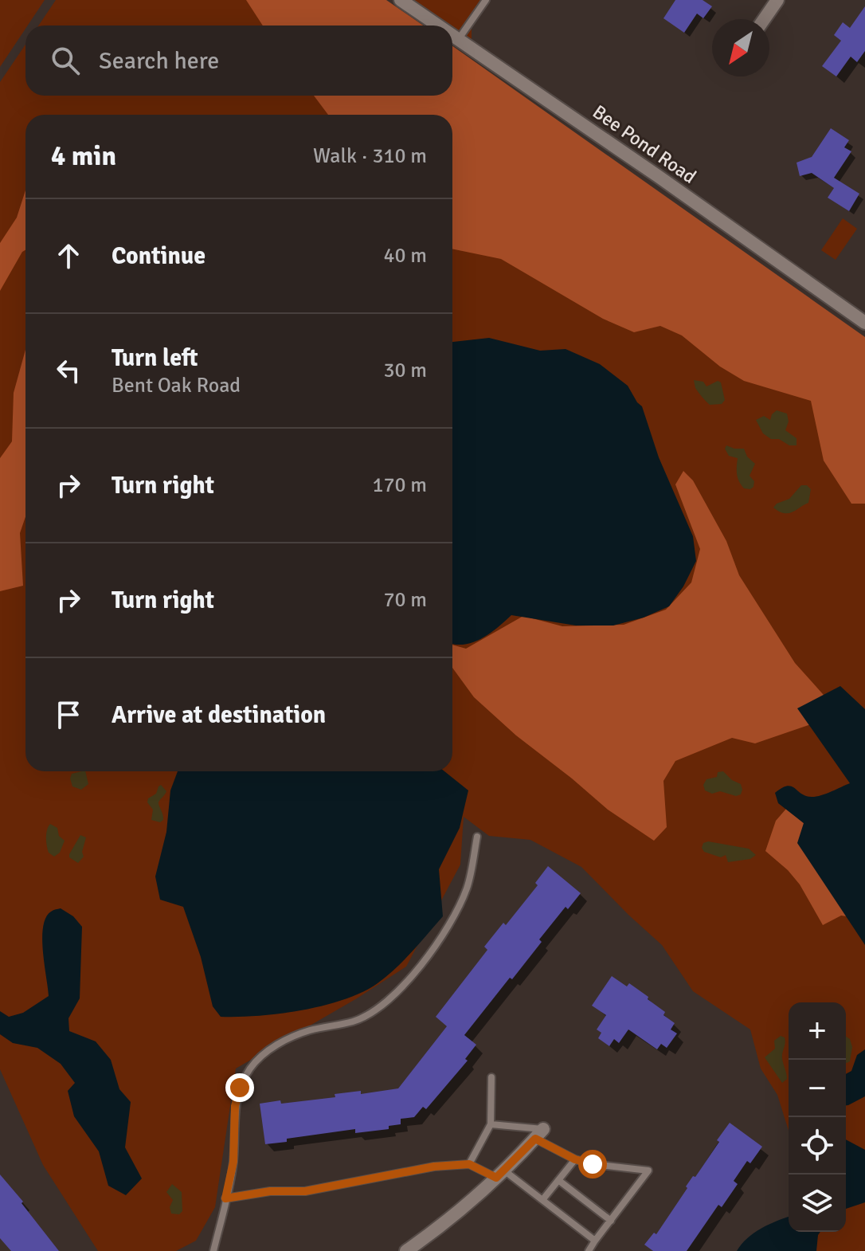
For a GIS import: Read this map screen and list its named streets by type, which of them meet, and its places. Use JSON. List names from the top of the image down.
{
  "streets": {
    "street": ["Bee Pond Road"]
  },
  "north": "bottom left",
  "page": {
    "search": "Search here",
    "heading": ["4 min", "Walk · 310 m"],
    "list": [
      ["Continue", "40 m"],
      ["Turn left", "Bent Oak Road", "30 m"],
      ["Turn right", "170 m"],
      ["Turn right", "70 m"],
      "Arrive at destination"
    ],
    "map_buttons": ["+", "−"]
  }
}
